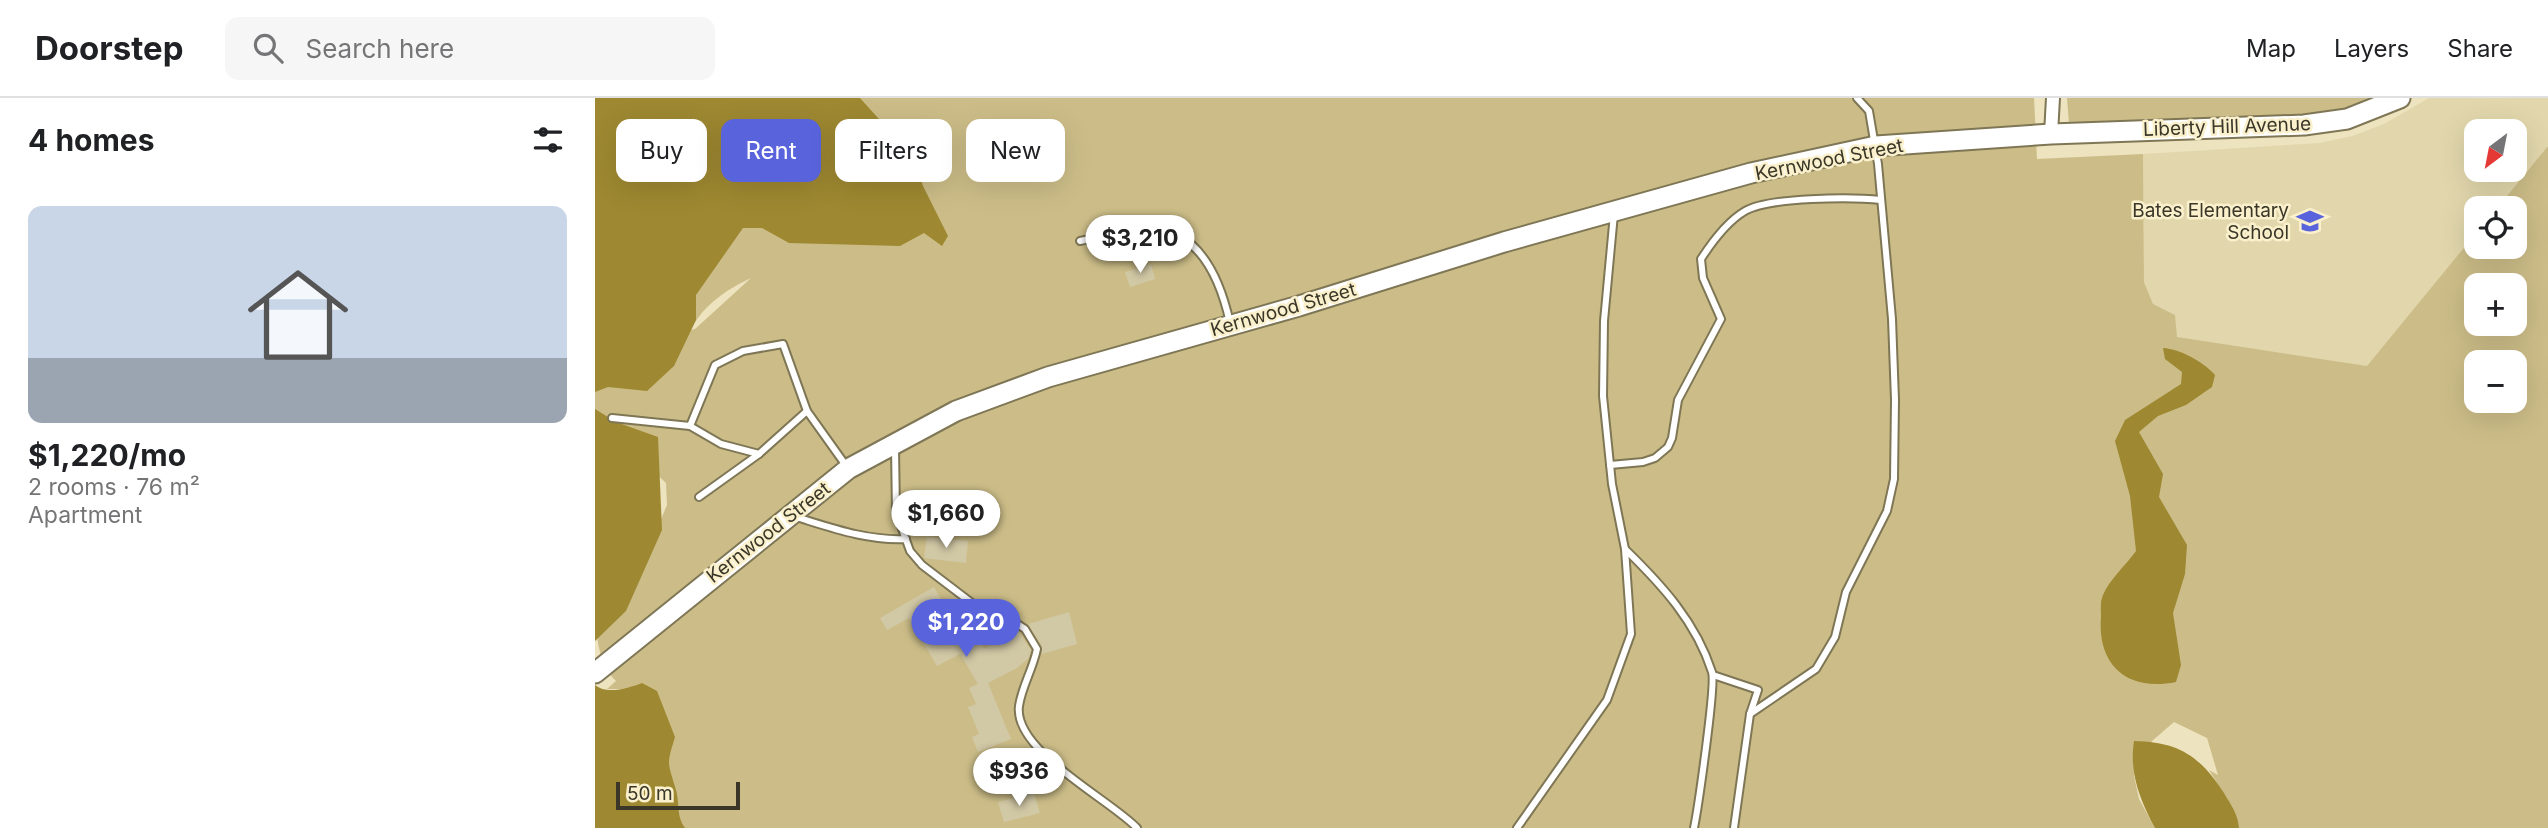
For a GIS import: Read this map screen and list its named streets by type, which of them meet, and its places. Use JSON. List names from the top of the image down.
{
  "streets": {
    "main road": ["Liberty Hill Avenue", "Kernwood Street"]
  },
  "crossings": [
    ["Liberty Hill Avenue", "Kernwood Street"]
  ],
  "places": {
    "school or university": ["Bates Elementary School"]
  },
  "scale_bar": "50 m",
  "north": "bottom left",
  "page": {
    "header": "Doorstep",
    "search": "Search here",
    "nav": ["Map", "Layers", "Share"],
    "heading": "4 homes",
    "map_buttons": ["+", "−"],
    "chip": [
      "Buy",
      "Rent",
      "Filters",
      "New"
    ],
    "list": [
      {
        "name": "$1,220/mo",
        "note": "2 rooms · 76 m² · Apartment"
      }
    ],
    "price": [
      "$3,210",
      "$1,660",
      "$1,220",
      "$936"
    ],
    "scale": "50 m"
  }
}
